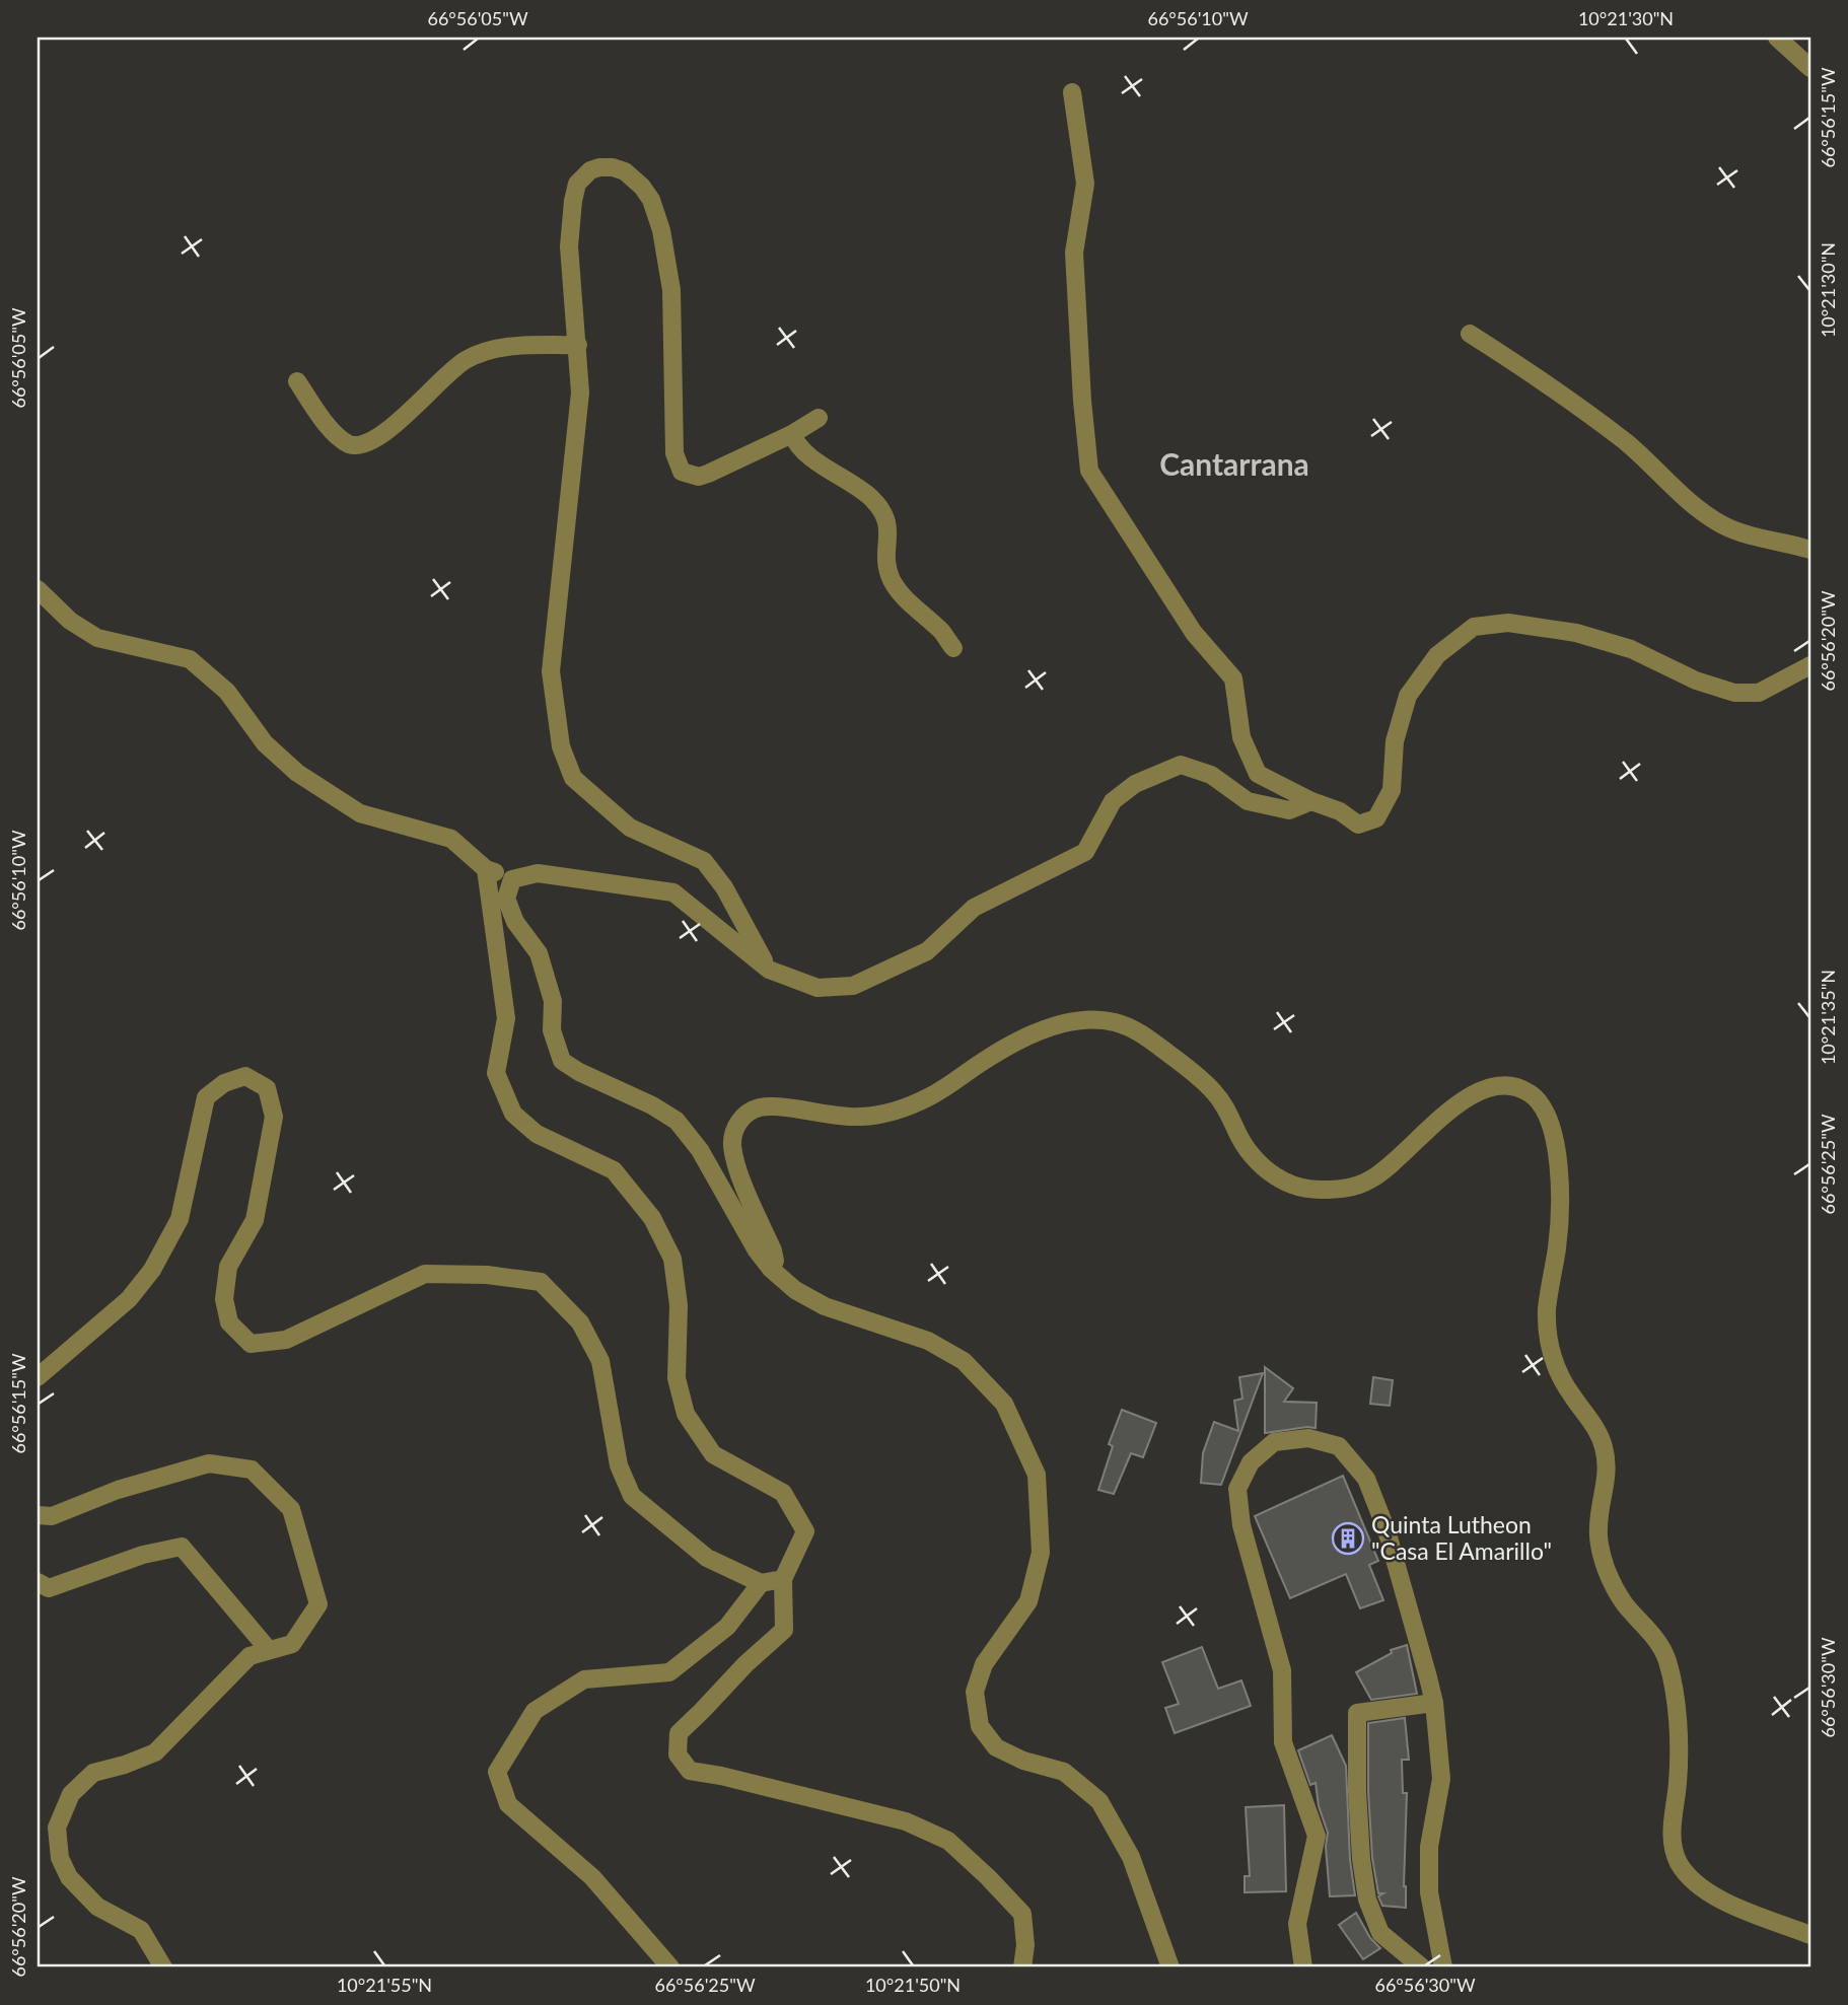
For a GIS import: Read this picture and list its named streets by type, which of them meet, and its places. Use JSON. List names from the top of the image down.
{
  "districts": ["Cantarrana"],
  "places": {
    "building": ["Quinta Lutheon \"Casa El Amarillo\""]
  },
  "coordinates": [
    "66°56'05\"W",
    "66°56'10\"W",
    "10°21'30\"N",
    "66°56'15\"W",
    "66°56'20\"W",
    "10°21'35\"N",
    "66°56'25\"W",
    "66°56'30\"W",
    "10°21'55\"N",
    "10°21'50\"N"
  ]
}
